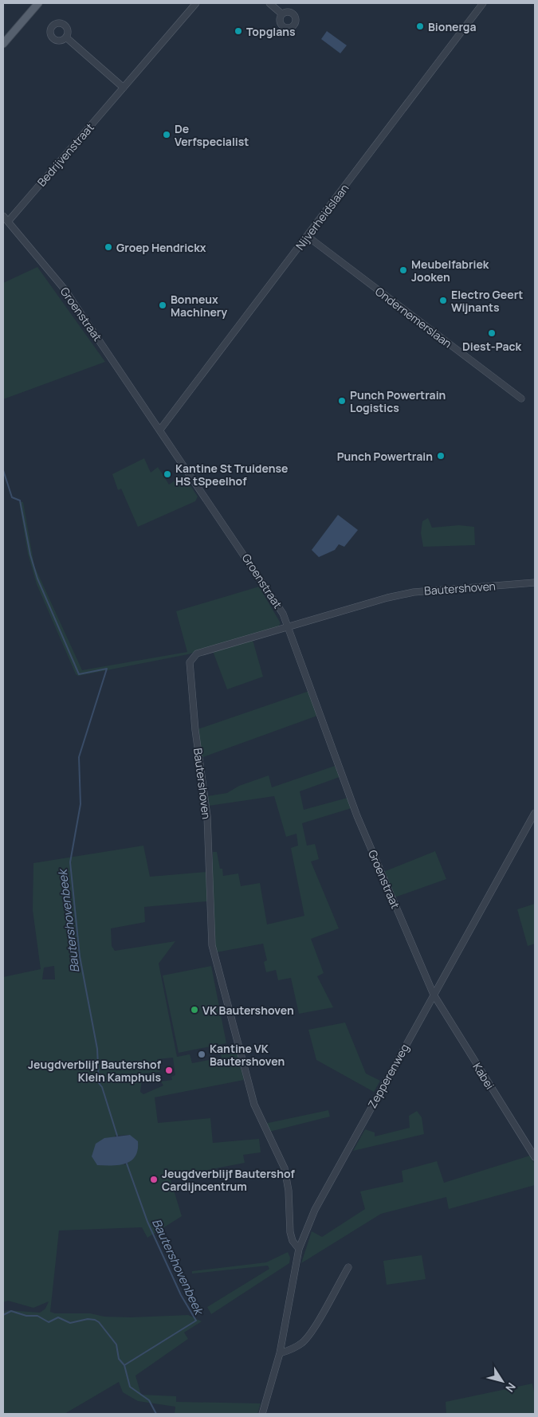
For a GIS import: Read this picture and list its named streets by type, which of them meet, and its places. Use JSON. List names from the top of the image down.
{
  "streets": {
    "street": [
      "Bedrijvenstraat",
      "Nijverheidslaan",
      "Groenstraat",
      "Ondernemerslaan",
      "Bautershoven",
      "Zepperenweg",
      "Kabei"
    ]
  },
  "crossings": [
    ["Bedrijvenstraat", "Groenstraat"],
    ["Nijverheidslaan", "Groenstraat"],
    ["Nijverheidslaan", "Ondernemerslaan"],
    ["Groenstraat", "Bautershoven"],
    ["Groenstraat", "Zepperenweg"],
    ["Groenstraat", "Kabei"],
    ["Bautershoven", "Zepperenweg"],
    ["Zepperenweg", "Kabei"]
  ],
  "water": ["Bautershovenbeek"],
  "places": [
    "Bionerga",
    "Topglans",
    "De Verfspecialist",
    "Groep Hendrickx",
    "Meubelfabriek Jooken",
    "Electro Geert Wijnants",
    "Bonneux Machinery",
    "Diest-Pack",
    "Punch Powertrain Logistics",
    "Punch Powertrain",
    "Kantine St Truidense HS tSpeelhof",
    "VK Bautershoven",
    "Kantine VK Bautershoven",
    "Jeugdverblijf Bautershof Klein Kamphuis",
    "Jeugdverblijf Bautershof Cardijncentrum"
  ],
  "north": "bottom right"
}
